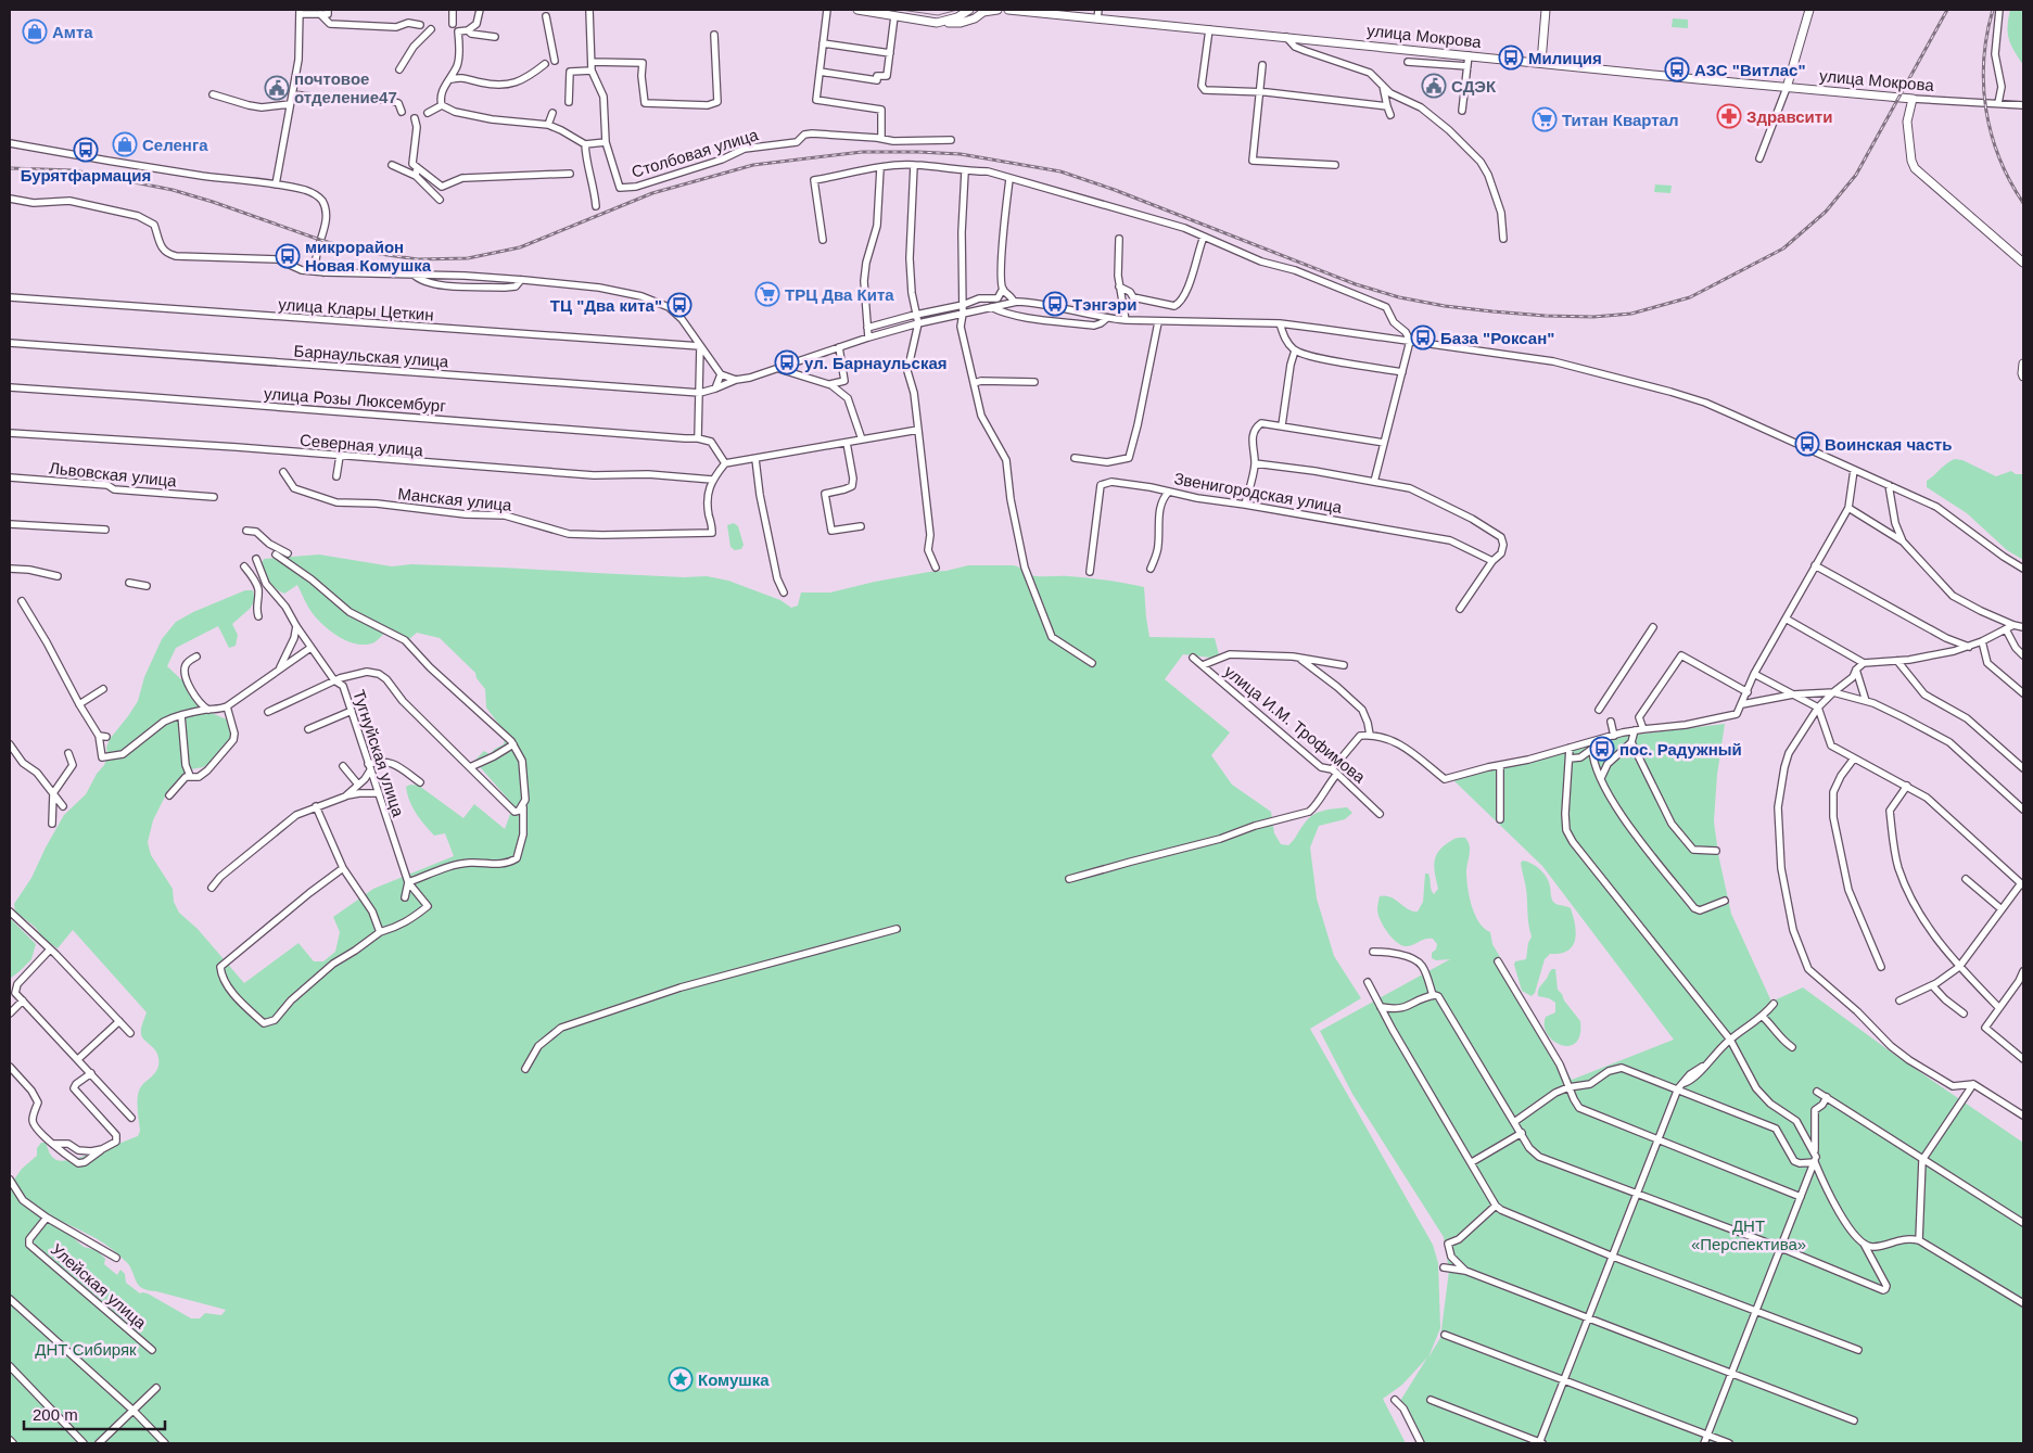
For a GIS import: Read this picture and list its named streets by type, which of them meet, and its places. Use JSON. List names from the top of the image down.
{
  "streets": {
    "main road": ["улица Мокрова"],
    "street": [
      "Столбовая улица",
      "улица Клары Цеткин",
      "Барнаульская улица",
      "улица Розы Люксембург",
      "Северная улица",
      "Львовская улица",
      "Звенигородская улица",
      "Манская улица",
      "улица И.М. Трофимова",
      "Тугнуйская улица",
      "Улейская улица"
    ]
  },
  "crossings": [
    ["Северная улица", "Манская улица"]
  ],
  "parks": ["ДНТ «Перспектива»", "ДНТ Сибиряк"],
  "places": {
    "shop": ["Амта", "Селенга"],
    "bus stop": [
      "Милиция",
      "АЗС \"Витлас\"",
      "Бурятфармация",
      "микрорайон Новая Комушка",
      "Тэнгэри",
      "ТЦ \"Два кита\"",
      "База \"Роксан\"",
      "ул. Барнаульская",
      "Воинская часть",
      "пос. Радужный"
    ],
    "public building": ["СДЭК", "почтовое отделение47"],
    "pharmacy": ["Здравсити"],
    "supermarket": ["Титан Квартал", "ТРЦ Два Кита"],
    "place": ["Комушка"]
  },
  "scale_bar": "200 m"
}
